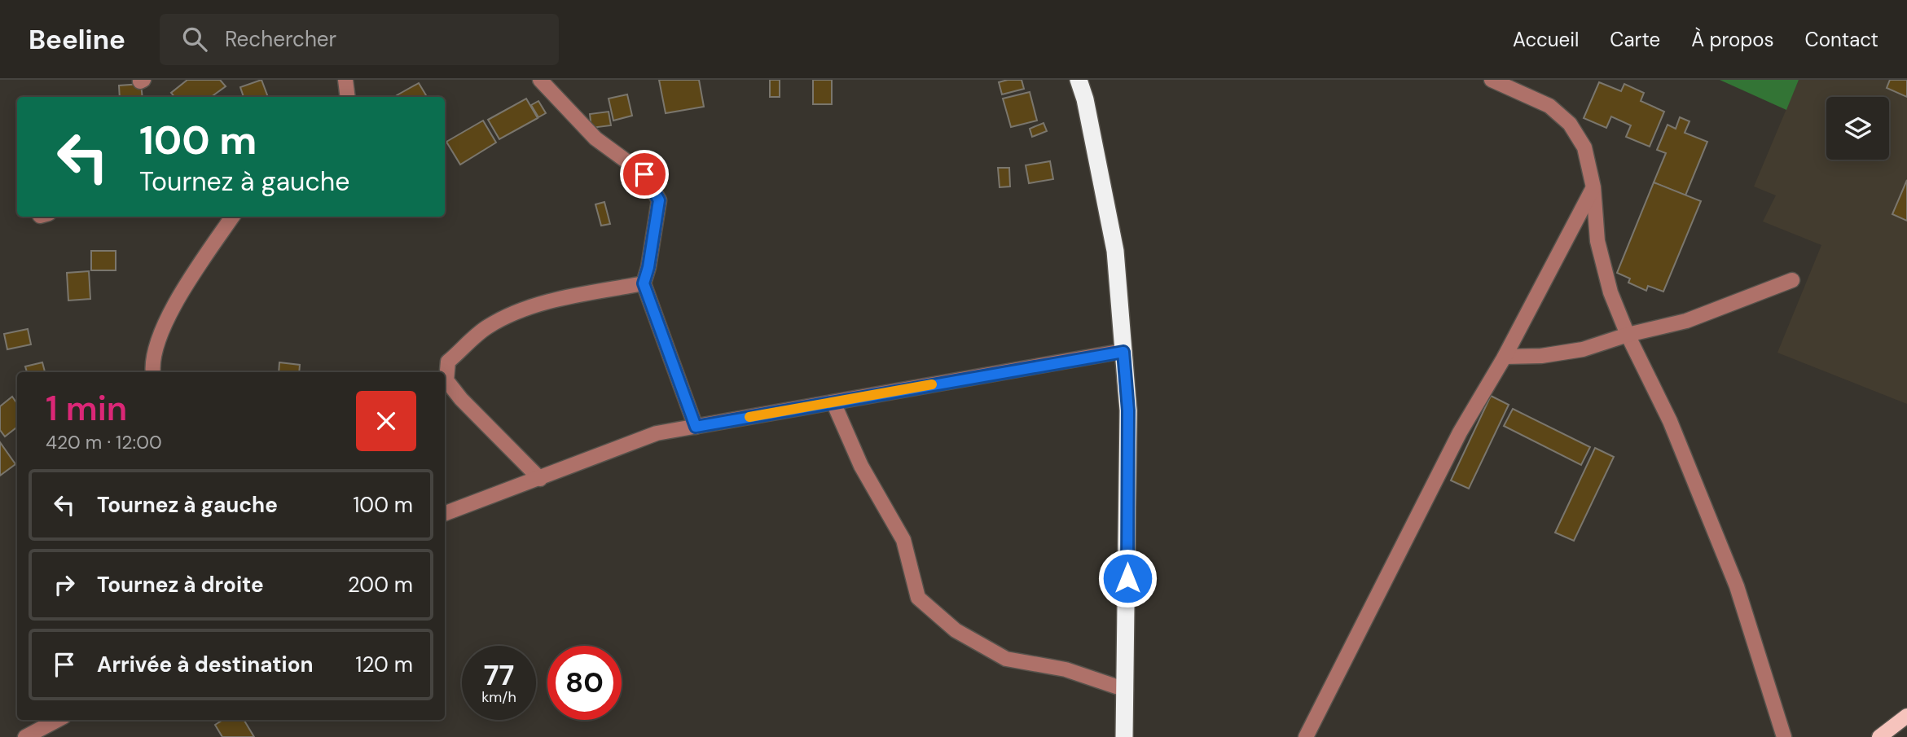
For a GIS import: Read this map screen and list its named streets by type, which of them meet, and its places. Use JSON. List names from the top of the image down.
{
  "page": {
    "header": "Beeline",
    "search": "Rechercher",
    "nav": [
      "Accueil",
      "Carte",
      "À propos",
      "Contact"
    ],
    "turn": ["100 m", "Tournez à gauche"],
    "heading": ["1 min", "420 m · 12:00"],
    "list": [
      {
        "name": "Tournez à gauche",
        "value": "100 m"
      },
      {
        "name": "Tournez à droite",
        "value": "200 m"
      },
      {
        "name": "Arrivée à destination",
        "value": "120 m"
      }
    ],
    "speed": "77 km/h",
    "limit": "80"
  }
}
